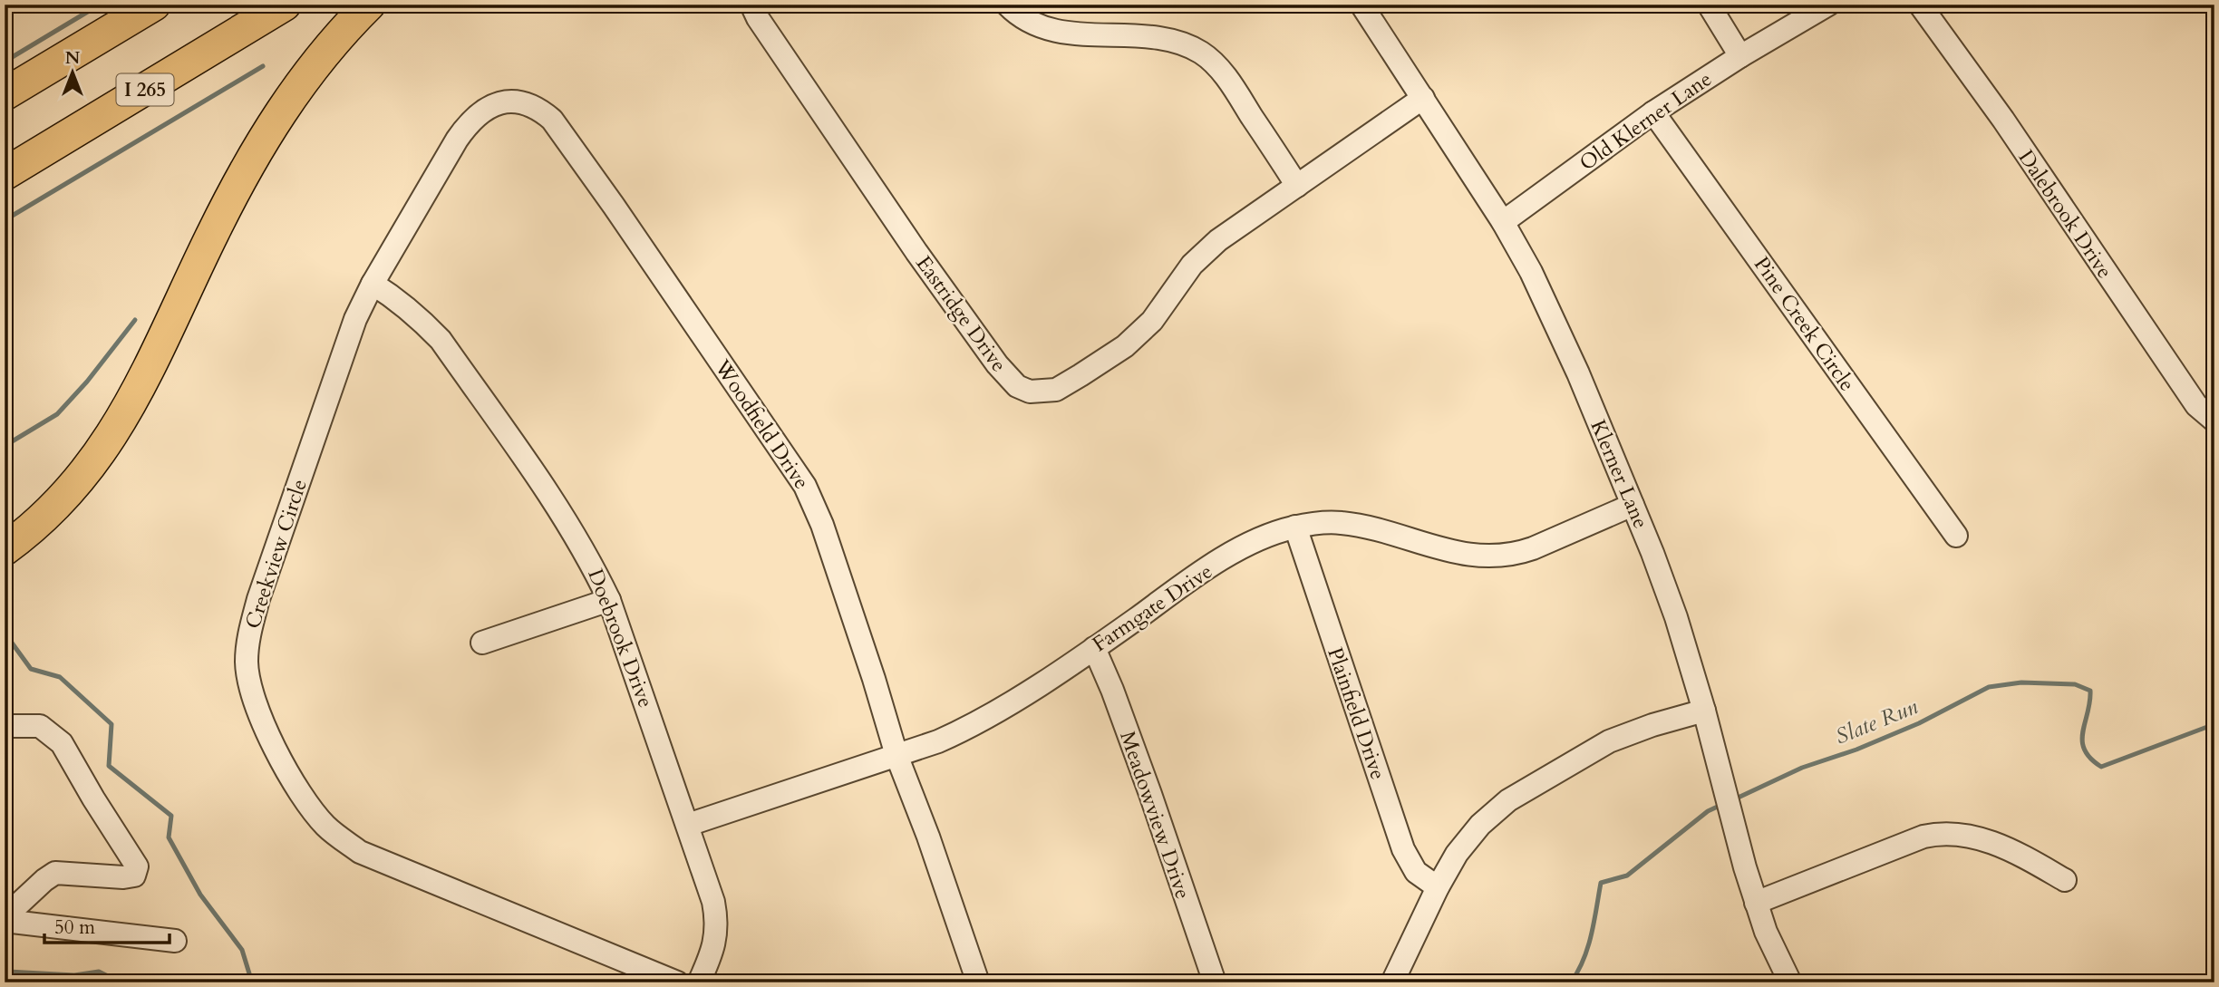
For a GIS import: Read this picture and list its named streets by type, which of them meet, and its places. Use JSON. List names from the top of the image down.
{
  "streets": {
    "highway": ["I 265"],
    "street": [
      "Old Klerner Lane",
      "Dalebrook Drive",
      "Eastridge Drive",
      "Pine Creek Circle",
      "Woodfield Drive",
      "Klerner Lane",
      "Creekview Circle",
      "Farmgate Drive",
      "Doebrook Drive",
      "Plainfield Drive",
      "Meadowview Drive"
    ]
  },
  "crossings": [
    ["Old Klerner Lane", "Pine Creek Circle"],
    ["Old Klerner Lane", "Klerner Lane"],
    ["Eastridge Drive", "Klerner Lane"],
    ["Woodfield Drive", "Creekview Circle"],
    ["Woodfield Drive", "Farmgate Drive"],
    ["Klerner Lane", "Farmgate Drive"],
    ["Creekview Circle", "Doebrook Drive"],
    ["Farmgate Drive", "Doebrook Drive"],
    ["Farmgate Drive", "Plainfield Drive"],
    ["Farmgate Drive", "Meadowview Drive"]
  ],
  "water": ["Slate Run"],
  "scale_bar": "50 m",
  "north": "top"
}
